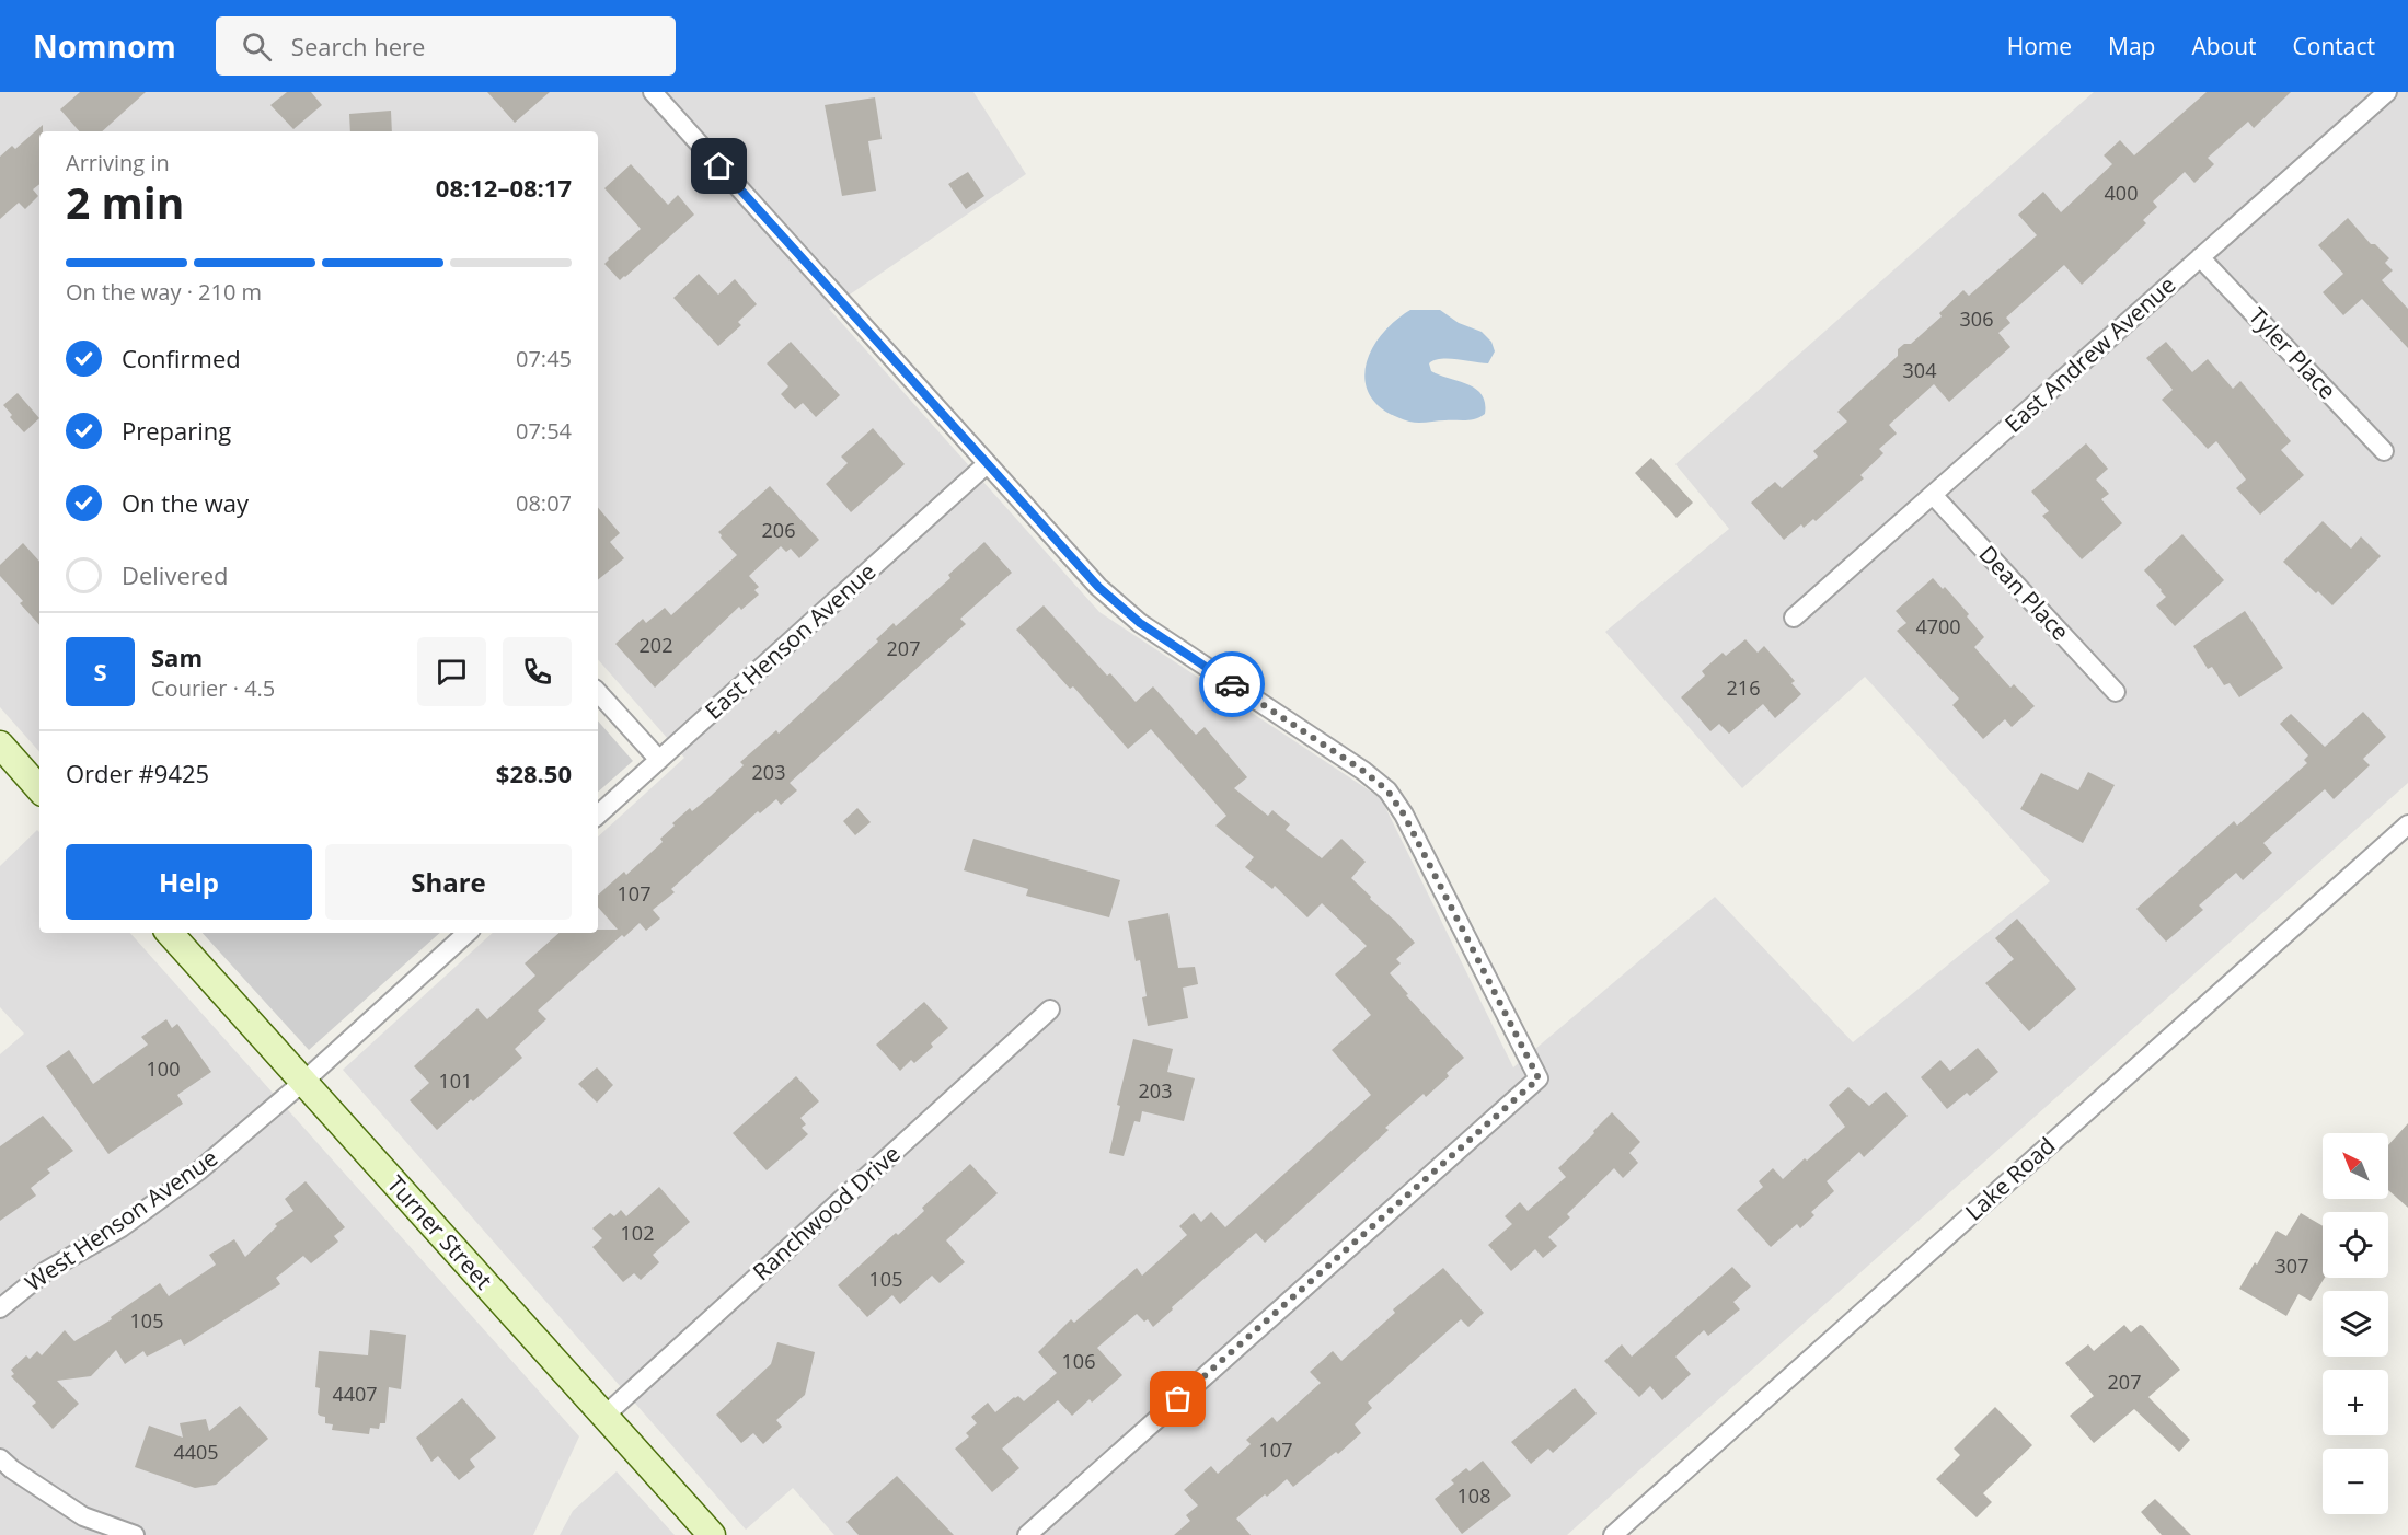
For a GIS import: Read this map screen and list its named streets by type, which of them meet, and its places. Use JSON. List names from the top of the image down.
{
  "streets": {
    "street": [
      "Tyler Place",
      "East Andrew Avenue",
      "Dean Place",
      "East Henson Avenue",
      "Lake Road",
      "Ranchwood Drive",
      "West Henson Avenue",
      "Turner Street"
    ]
  },
  "crossings": [
    ["Tyler Place", "East Andrew Avenue"],
    ["East Andrew Avenue", "Dean Place"],
    ["Ranchwood Drive", "Turner Street"],
    ["West Henson Avenue", "Turner Street"]
  ],
  "house_numbers": [
    "400",
    "306",
    "304",
    "206",
    "4700",
    "202",
    "207",
    "216",
    "203",
    "107",
    "100",
    "101",
    "203",
    "102",
    "307",
    "105",
    "105",
    "106",
    "207",
    "4407",
    "107",
    "4405",
    "108"
  ],
  "north": "top left",
  "page": {
    "header": "Nomnom",
    "search": "Search here",
    "nav": [
      "Home",
      "Map",
      "About",
      "Contact"
    ],
    "heading": ["2 min", "Arriving in", "08:12–08:17"],
    "panel": [
      "Sam",
      "Courier · 4.5",
      "Order #9425",
      "$28.50"
    ],
    "bar": "On the way · 210 m",
    "list": [
      ["Confirmed", "07:45"],
      ["Preparing", "07:54"],
      ["On the way", "08:07"],
      "Delivered"
    ],
    "round": "S",
    "buttons": ["Help", "Share"],
    "map_buttons": ["+", "−"]
  }
}
